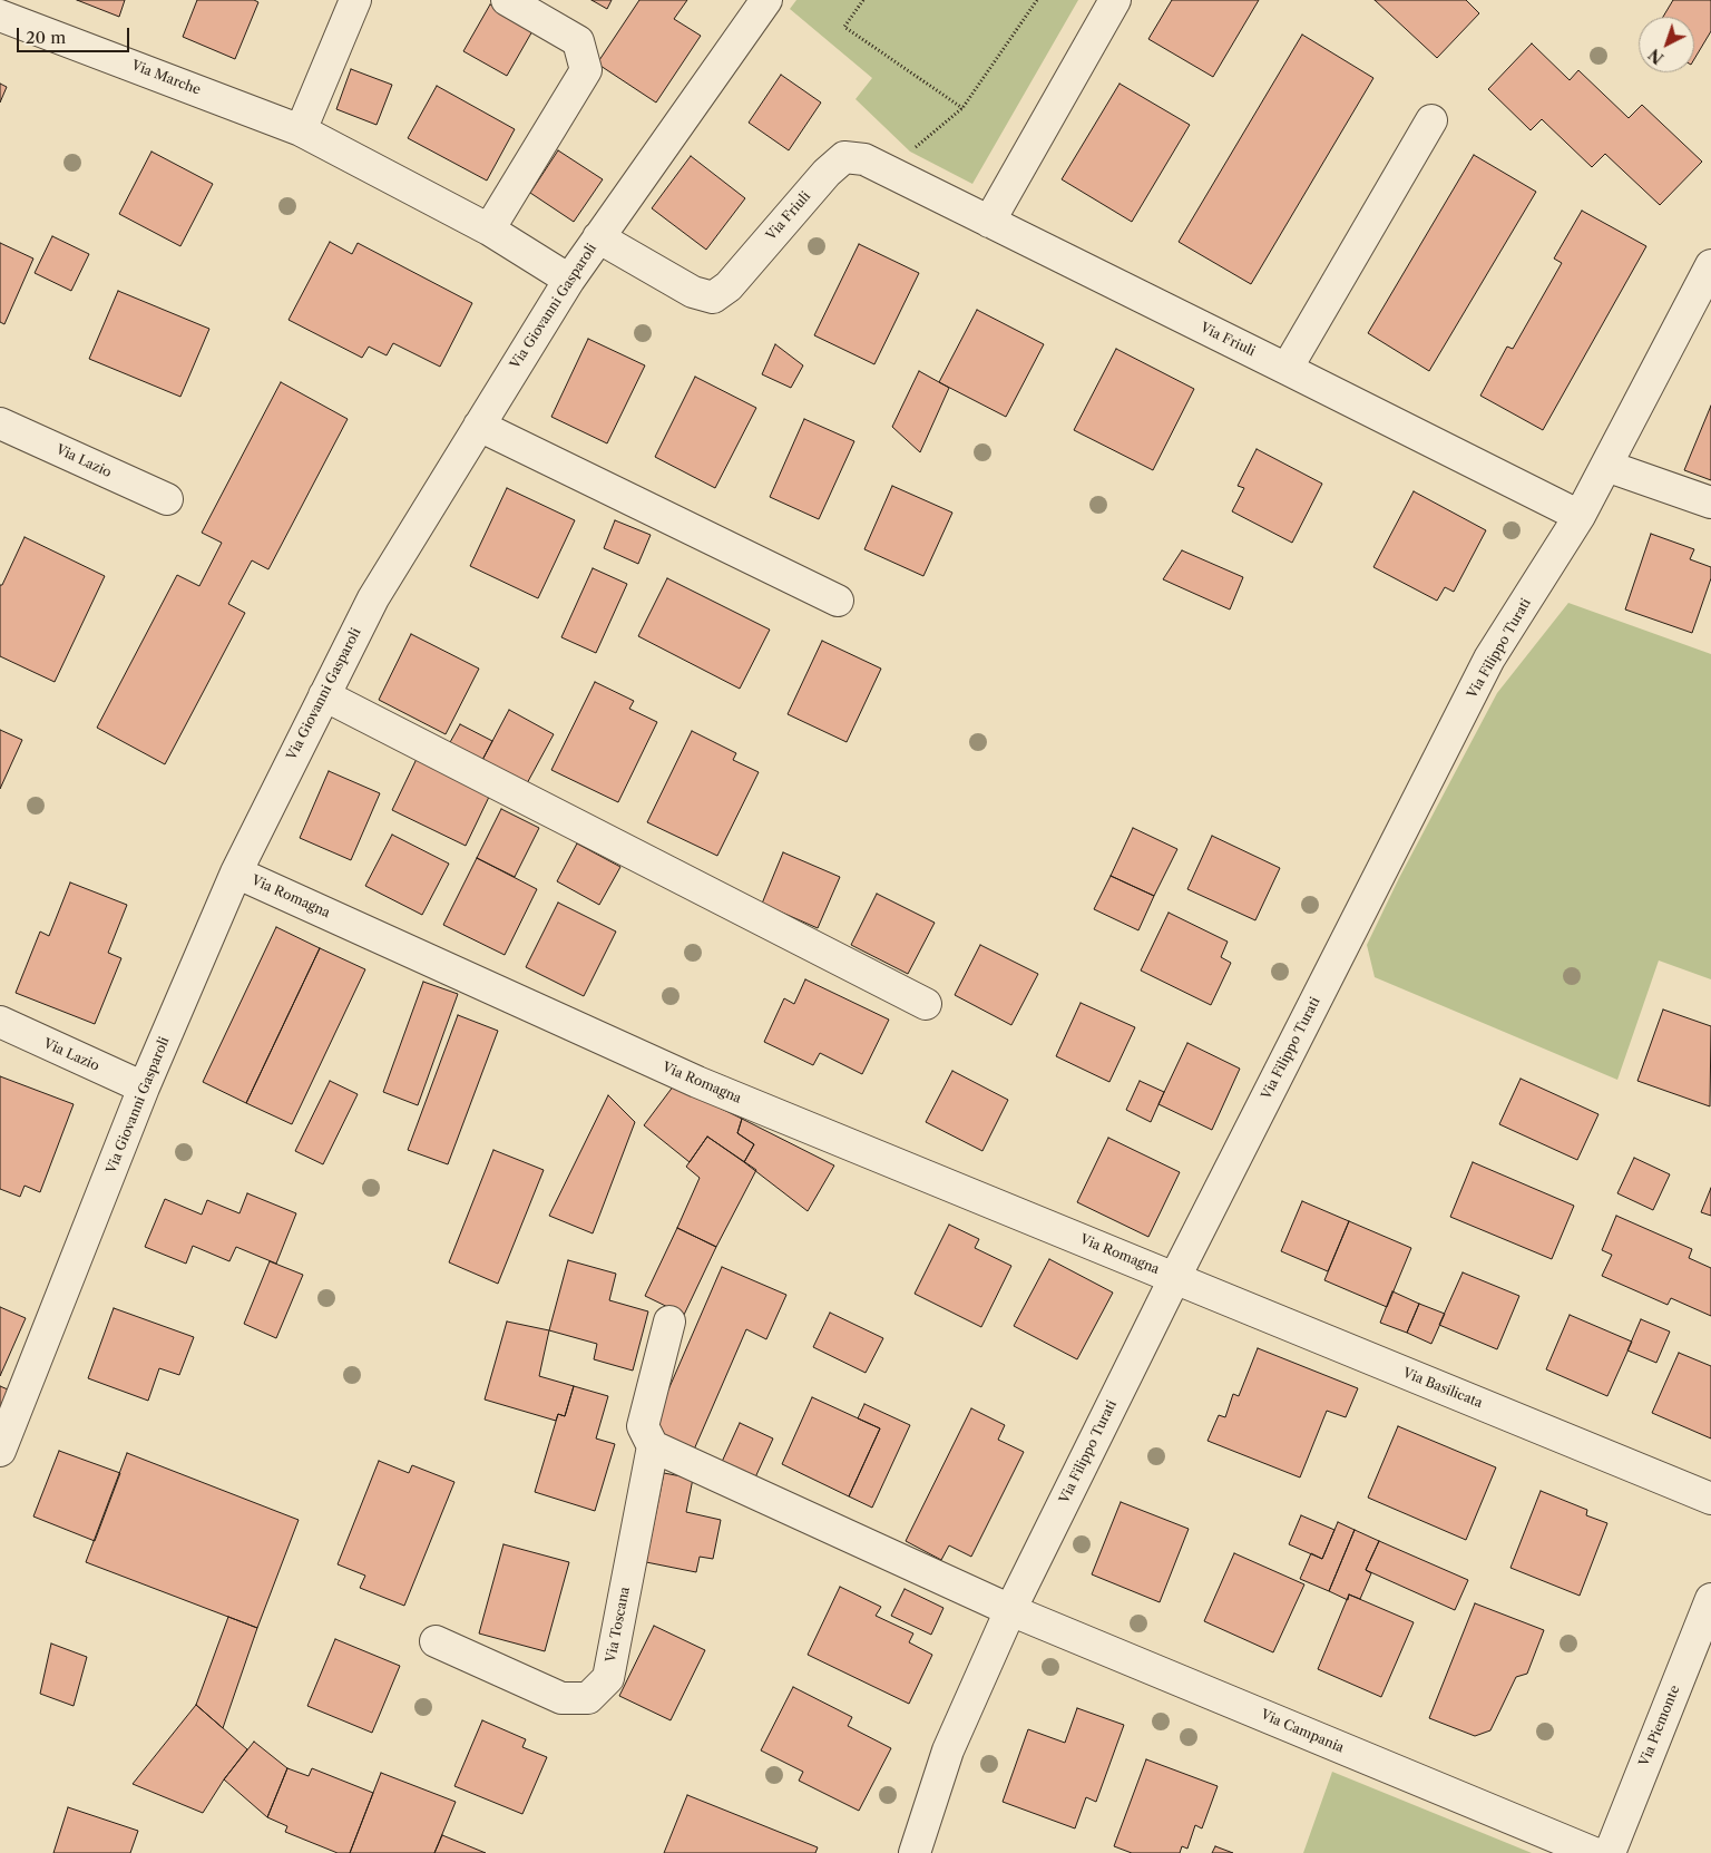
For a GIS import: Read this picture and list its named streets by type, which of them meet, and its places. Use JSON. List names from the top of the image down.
{
  "streets": {
    "street": [
      "Via Marche",
      "Via Friuli",
      "Via Giovanni Gasparoli",
      "Via Lazio",
      "Via Filippo Turati",
      "Via Romagna",
      "Via Basilicata",
      "Via Toscana",
      "Via Piemonte",
      "Via Campania"
    ]
  },
  "crossings": [
    ["Via Marche", "Via Giovanni Gasparoli"],
    ["Via Friuli", "Via Giovanni Gasparoli"],
    ["Via Friuli", "Via Filippo Turati"],
    ["Via Giovanni Gasparoli", "Via Lazio"],
    ["Via Giovanni Gasparoli", "Via Romagna"],
    ["Via Filippo Turati", "Via Romagna"],
    ["Via Filippo Turati", "Via Basilicata"],
    ["Via Filippo Turati", "Via Campania"],
    ["Via Romagna", "Via Basilicata"]
  ],
  "scale_bar": "20 m",
  "north": "bottom left"
}
